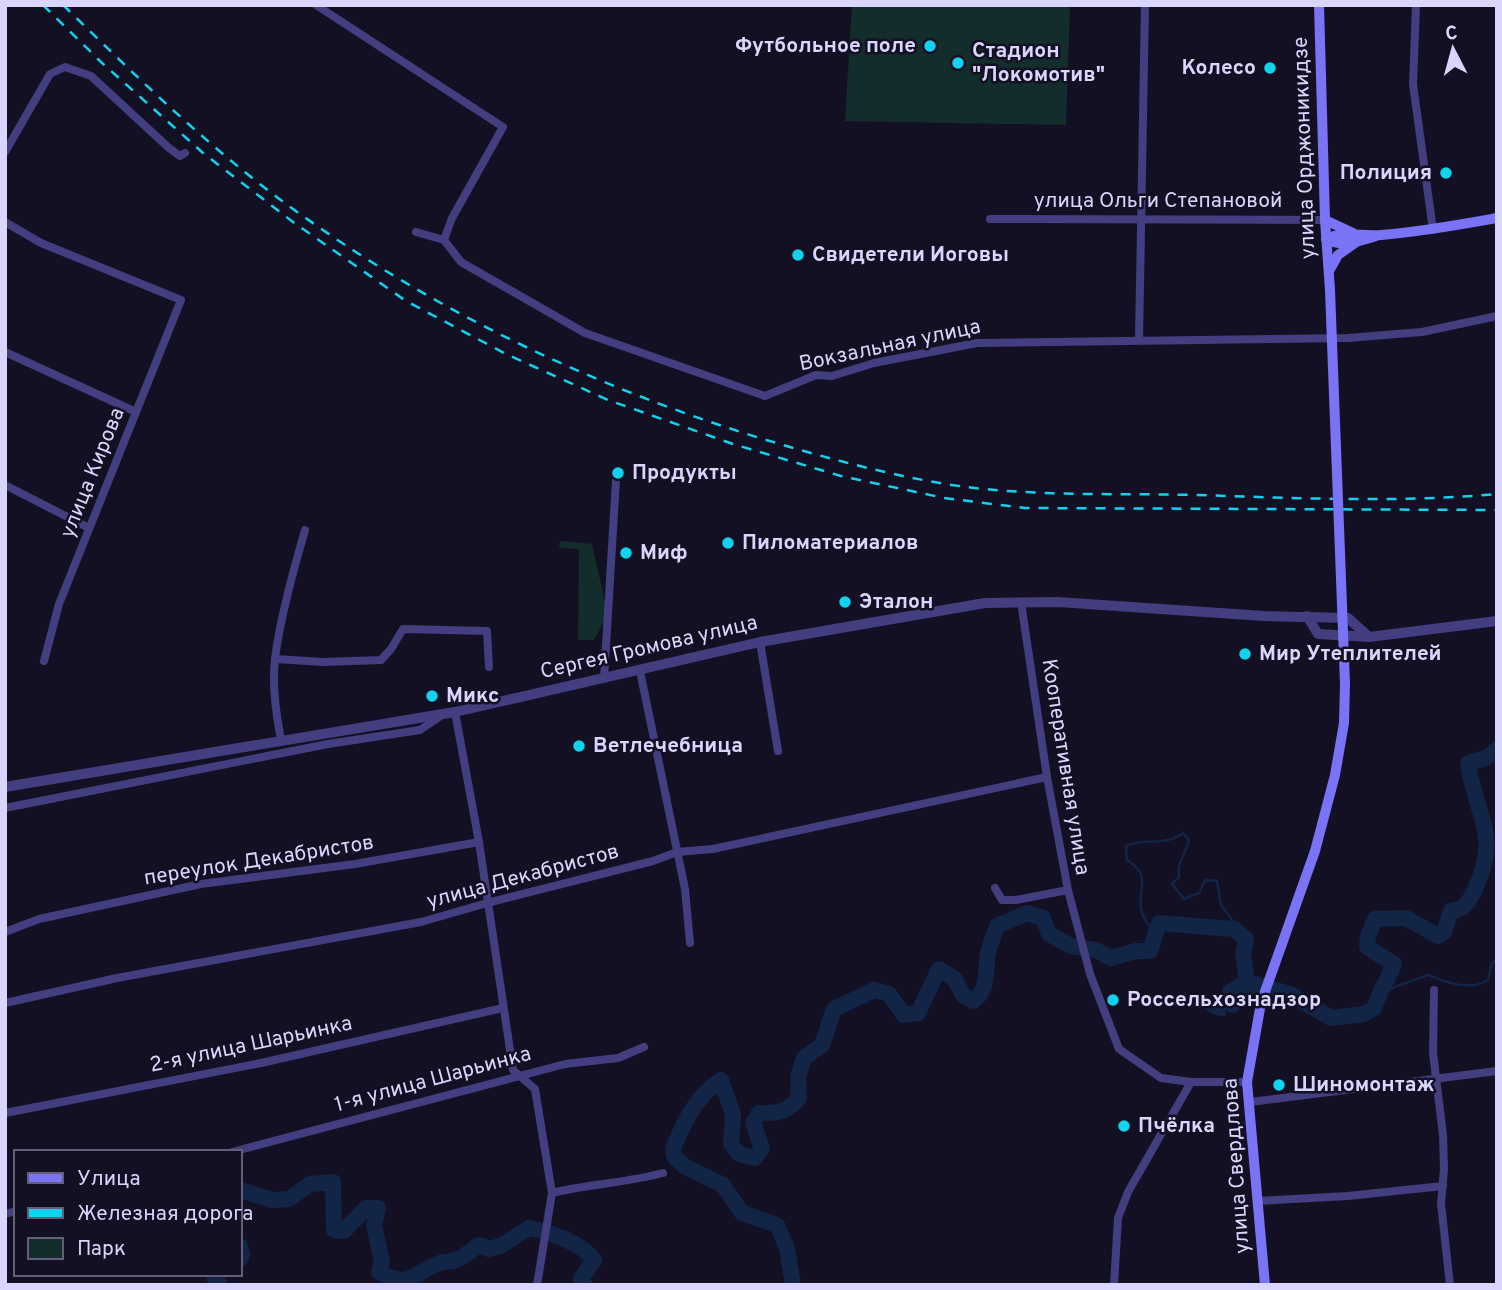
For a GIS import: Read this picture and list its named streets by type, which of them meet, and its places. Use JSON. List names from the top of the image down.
{
  "streets": {
    "main road": ["улица Орджоникидзе", "улица Свердлова"],
    "street": [
      "улица Ольги Степановой",
      "Вокзальная улица",
      "улица Кирова",
      "Сергея Громова улица",
      "Кооперативная улица",
      "переулок Декабристов",
      "улица Декабристов",
      "2-я улица Шарьинка",
      "1-я улица Шарьинка"
    ]
  },
  "crossings": [
    ["улица Орджоникидзе", "улица Ольги Степановой"],
    ["улица Орджоникидзе", "улица Свердлова"],
    ["Сергея Громова улица", "Кооперативная улица"],
    ["Кооперативная улица", "улица Декабристов"]
  ],
  "places": [
    "Футбольное поле",
    "Стадион \"Локомотив\"",
    "Колесо",
    "Полиция",
    "Свидетели Иоговы",
    "Продукты",
    "Пиломатериалов",
    "Миф",
    "Эталон",
    "Мир Утеплителей",
    "Микс",
    "Ветлечебница",
    "Россельхознадзор",
    "Шиномонтаж",
    "Пчёлка"
  ],
  "legend": ["Улица", "Железная дорога", "Парк"],
  "north": "top"
}
